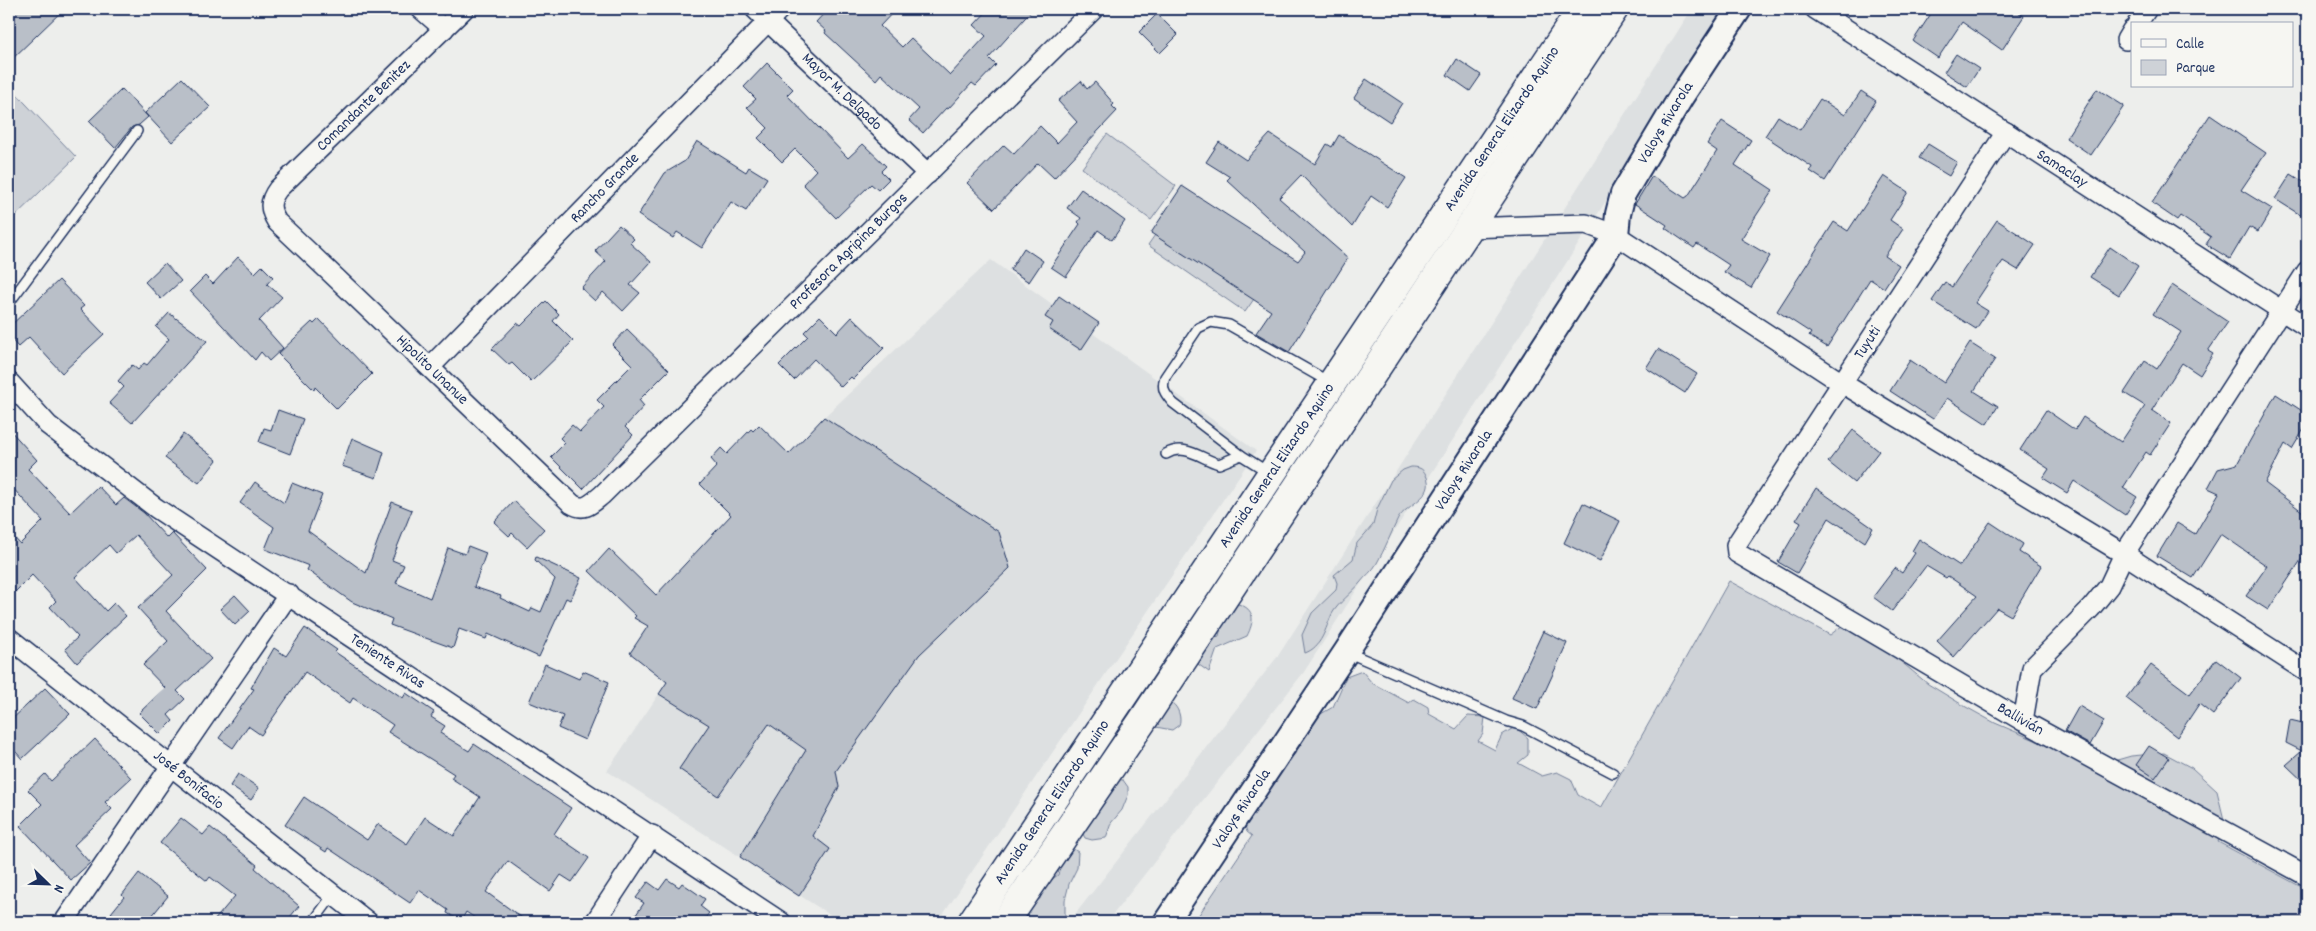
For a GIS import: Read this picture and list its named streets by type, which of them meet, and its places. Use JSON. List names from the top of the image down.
{
  "streets": {
    "main road": ["Avenida General Elizardo Aquino"],
    "street": [
      "Mayor M. Delgado",
      "Comandante Benitez",
      "Valoys Rivarola",
      "Samaclay",
      "Rancho Grande",
      "Profesora Agripina Burgos",
      "Tuyuti",
      "Hipolito Unanue",
      "Teniente Rivas",
      "Ballivián",
      "José Bonifacio"
    ]
  },
  "crossings": [
    ["Mayor M. Delgado", "Rancho Grande"],
    ["Mayor M. Delgado", "Profesora Agripina Burgos"],
    ["Comandante Benitez", "Hipolito Unanue"],
    ["Samaclay", "Tuyuti"],
    ["Rancho Grande", "Hipolito Unanue"],
    ["Profesora Agripina Burgos", "Hipolito Unanue"],
    ["Tuyuti", "Ballivián"]
  ],
  "legend": ["Calle", "Parque"],
  "north": "bottom right"
}
